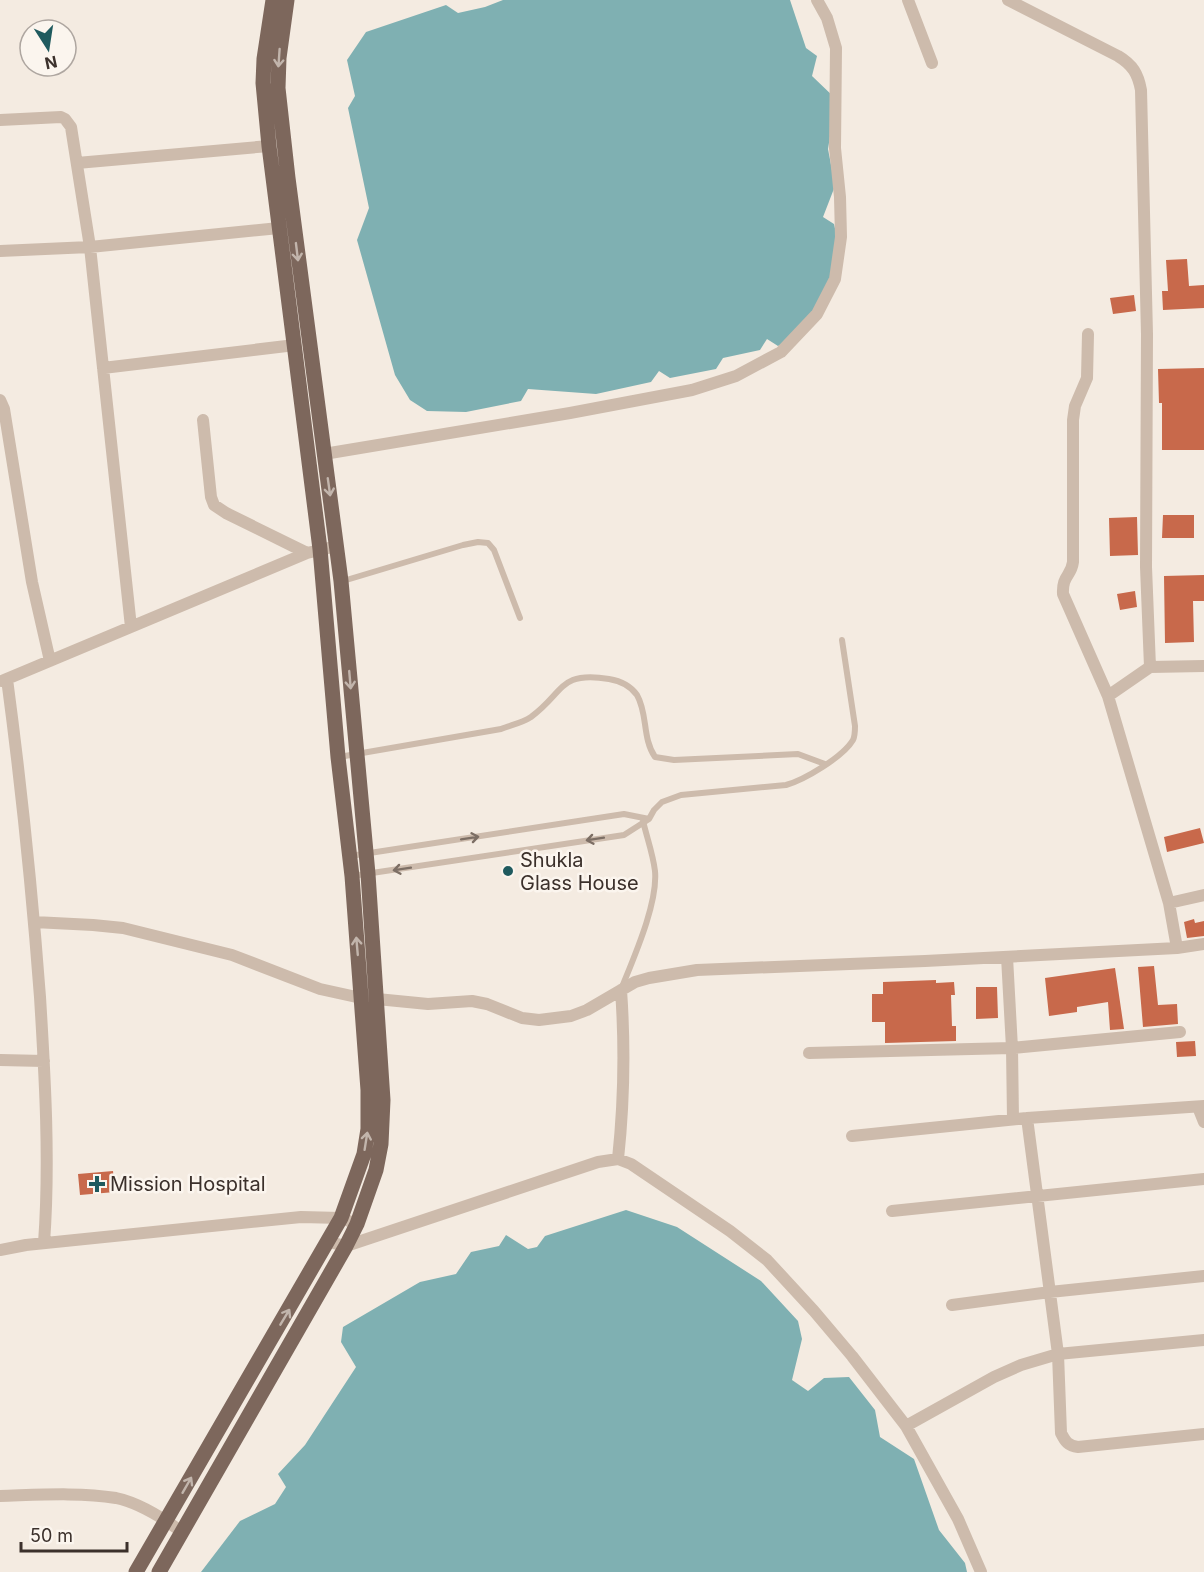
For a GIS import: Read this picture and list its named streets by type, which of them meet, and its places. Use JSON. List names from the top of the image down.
{
  "places": {
    "other": ["Shukla Glass House"],
    "health": ["Mission Hospital"]
  },
  "scale_bar": "50 m",
  "north": "bottom"
}
